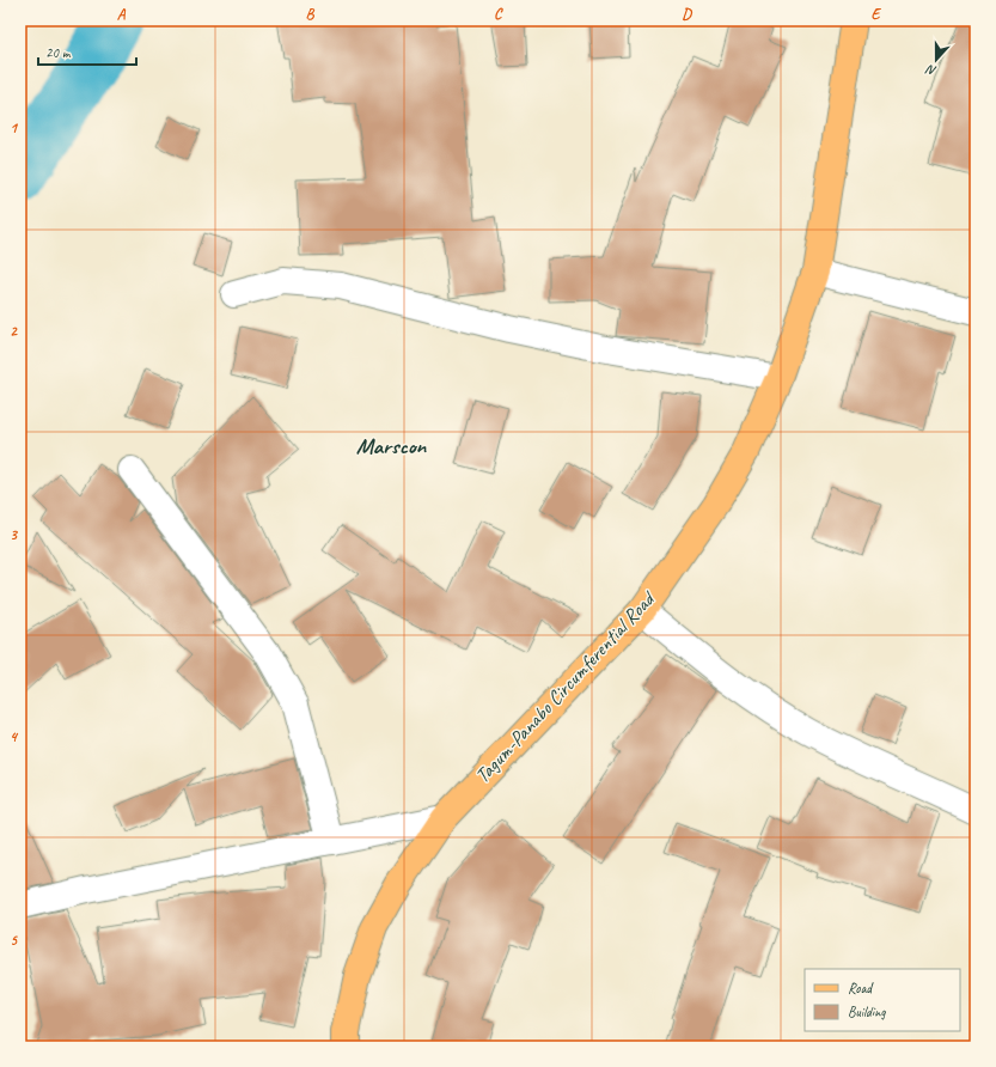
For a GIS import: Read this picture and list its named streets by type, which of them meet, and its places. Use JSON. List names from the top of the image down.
{
  "streets": {
    "main road": ["Tagum-Panabo Circumferential Road"]
  },
  "districts": ["Marscon"],
  "legend": ["Road", "Building"],
  "scale_bar": "20 m",
  "north": "bottom",
  "grid": {
    "columns": [
      "A",
      "B",
      "C",
      "D",
      "E"
    ],
    "rows": [
      "1",
      "2",
      "3",
      "4",
      "5"
    ]
  }
}
